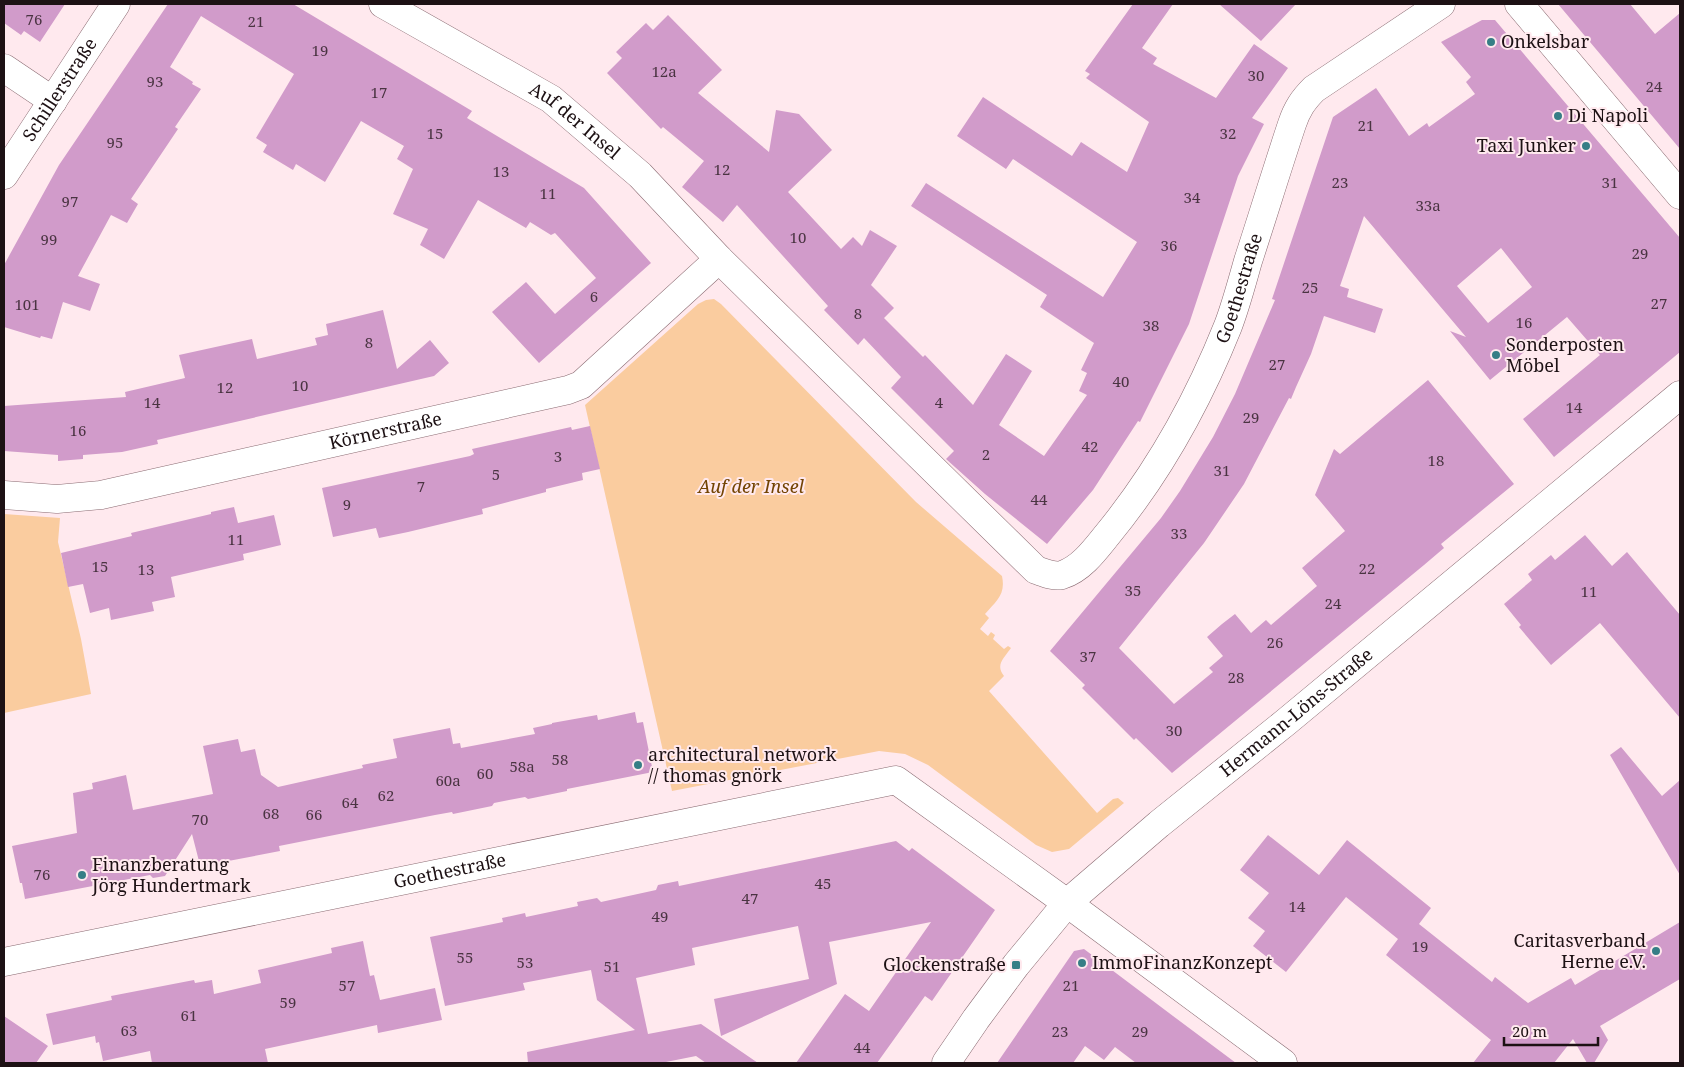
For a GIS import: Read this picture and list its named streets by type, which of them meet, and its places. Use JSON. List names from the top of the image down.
{
  "streets": {
    "street": [
      "Schillerstraße",
      "Auf der Insel",
      "Goethestraße",
      "Körnerstraße",
      "Hermann-Löns-Straße"
    ]
  },
  "crossings": [
    ["Auf der Insel", "Goethestraße"],
    ["Auf der Insel", "Körnerstraße"],
    ["Goethestraße", "Hermann-Löns-Straße"]
  ],
  "parks": ["Auf der Insel"],
  "places": {
    "other": [
      "Onkelsbar",
      "Di Napoli",
      "Taxi Junker",
      "Sonderposten Möbel",
      "architectural network // thomas gnörk",
      "Finanzberatung Jörg Hundertmark",
      "Caritasverband Herne e.V.",
      "ImmoFinanzKonzept"
    ],
    "transit": ["Glockenstraße"]
  },
  "house_numbers": [
    "76",
    "21",
    "19",
    "12a",
    "30",
    "93",
    "24",
    "17",
    "21",
    "15",
    "32",
    "95",
    "12",
    "13",
    "23",
    "31",
    "11",
    "34",
    "97",
    "33a",
    "10",
    "99",
    "36",
    "29",
    "25",
    "6",
    "27",
    "101",
    "8",
    "16",
    "38",
    "8",
    "27",
    "40",
    "10",
    "12",
    "14",
    "4",
    "14",
    "29",
    "16",
    "42",
    "2",
    "3",
    "18",
    "31",
    "5",
    "7",
    "44",
    "9",
    "33",
    "11",
    "15",
    "22",
    "13",
    "35",
    "11",
    "24",
    "26",
    "37",
    "28",
    "30",
    "58",
    "58a",
    "60",
    "60a",
    "62",
    "64",
    "68",
    "66",
    "70",
    "76",
    "45",
    "47",
    "14",
    "49",
    "19",
    "55",
    "53",
    "51",
    "57",
    "21",
    "59",
    "61",
    "63",
    "23",
    "29",
    "44"
  ],
  "scale_bar": "20 m"
}
